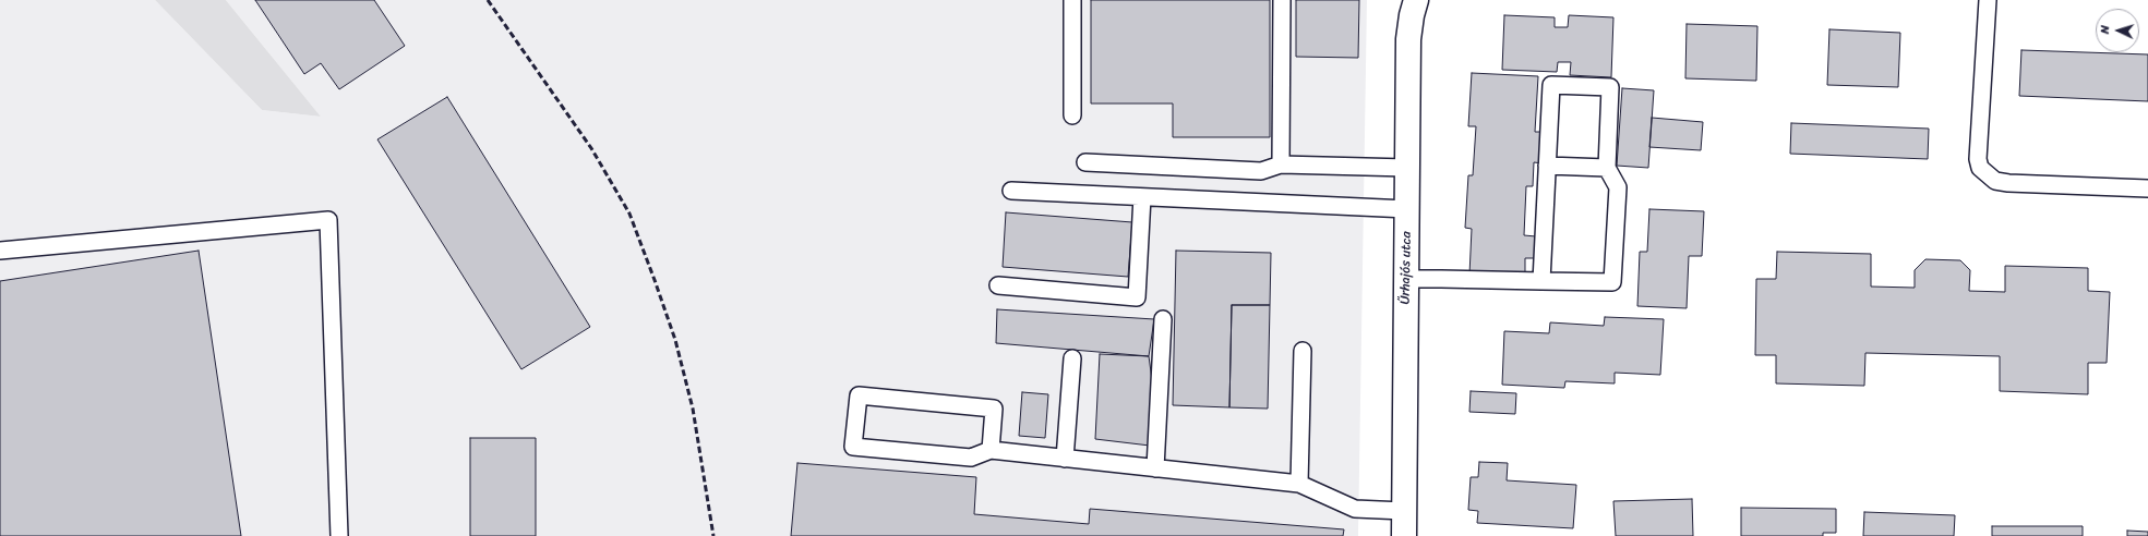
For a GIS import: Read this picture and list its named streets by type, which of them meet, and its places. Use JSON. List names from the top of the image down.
{
  "streets": {
    "street": ["Űrhajós utca"]
  },
  "north": "left"
}
